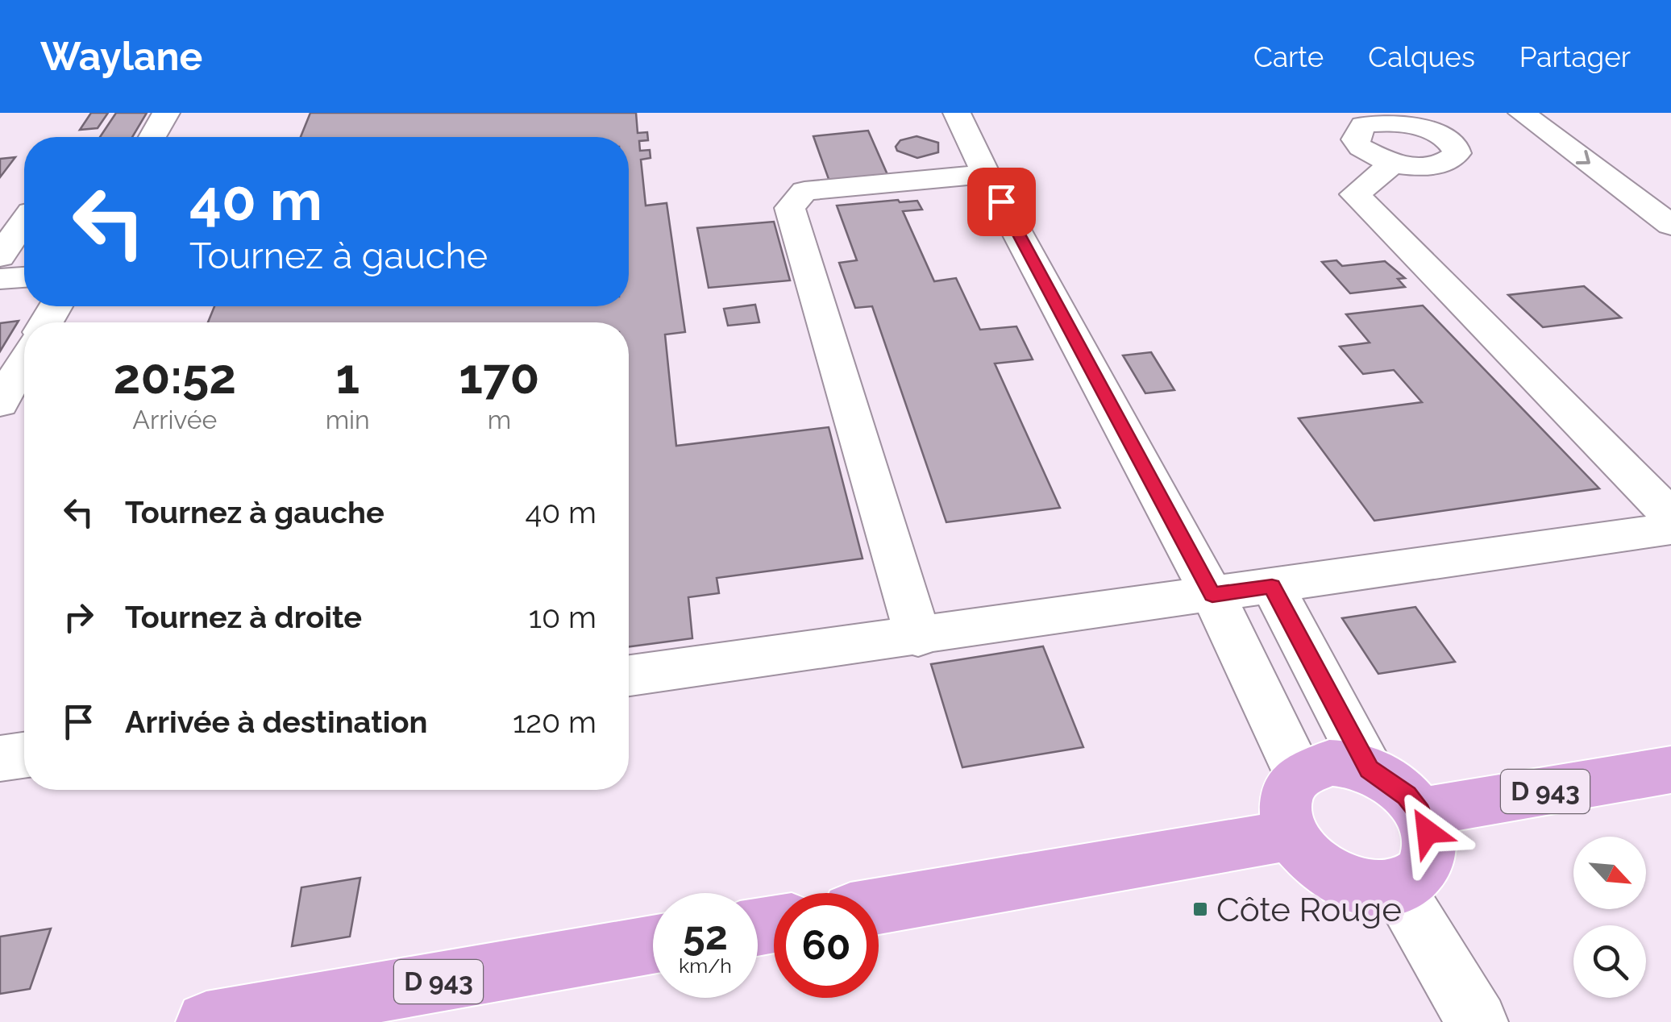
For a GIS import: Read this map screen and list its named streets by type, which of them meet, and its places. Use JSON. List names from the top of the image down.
{
  "streets": {
    "main road": ["D 943"]
  },
  "places": {
    "transit": ["Côte Rouge"]
  },
  "north": "bottom right",
  "page": {
    "header": "Waylane",
    "nav": ["Carte", "Calques", "Partager"],
    "turn": ["40 m", "Tournez à gauche"],
    "eta": [
      "20:52",
      "Arrivée",
      "1",
      "min",
      "170",
      "m"
    ],
    "list": [
      {
        "name": "Tournez à gauche",
        "value": "40 m"
      },
      {
        "name": "Tournez à droite",
        "value": "10 m"
      },
      {
        "name": "Arrivée à destination",
        "value": "120 m"
      }
    ],
    "speed": "52 km/h",
    "limit": "60"
  }
}
